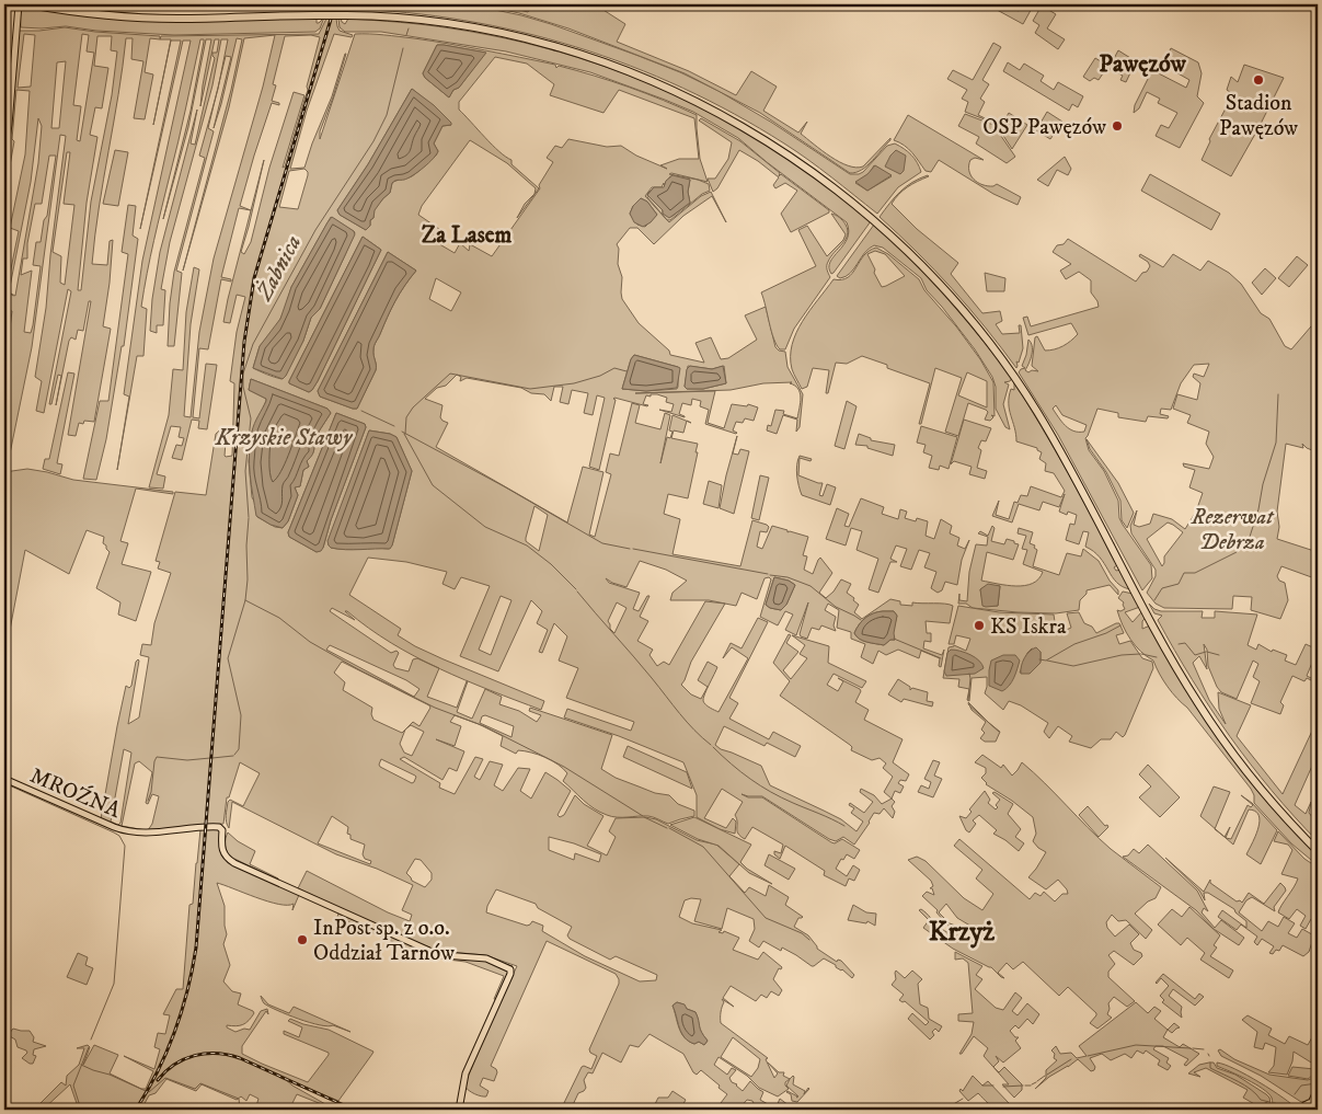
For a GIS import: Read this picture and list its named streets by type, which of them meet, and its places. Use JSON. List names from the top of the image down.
{
  "streets": {
    "main road": ["MROŹNA"]
  },
  "districts": ["Pawęzów", "Za Lasem", "Krzyż"],
  "water": ["Żabnica", "Krzyskie Stawy"],
  "parks": ["Rezerwat Debrza"],
  "places": [
    "Stadion Pawęzów",
    "OSP Pawęzów",
    "KS Iskra",
    "InPost sp. z o.o. Oddział Tarnów"
  ]
}
